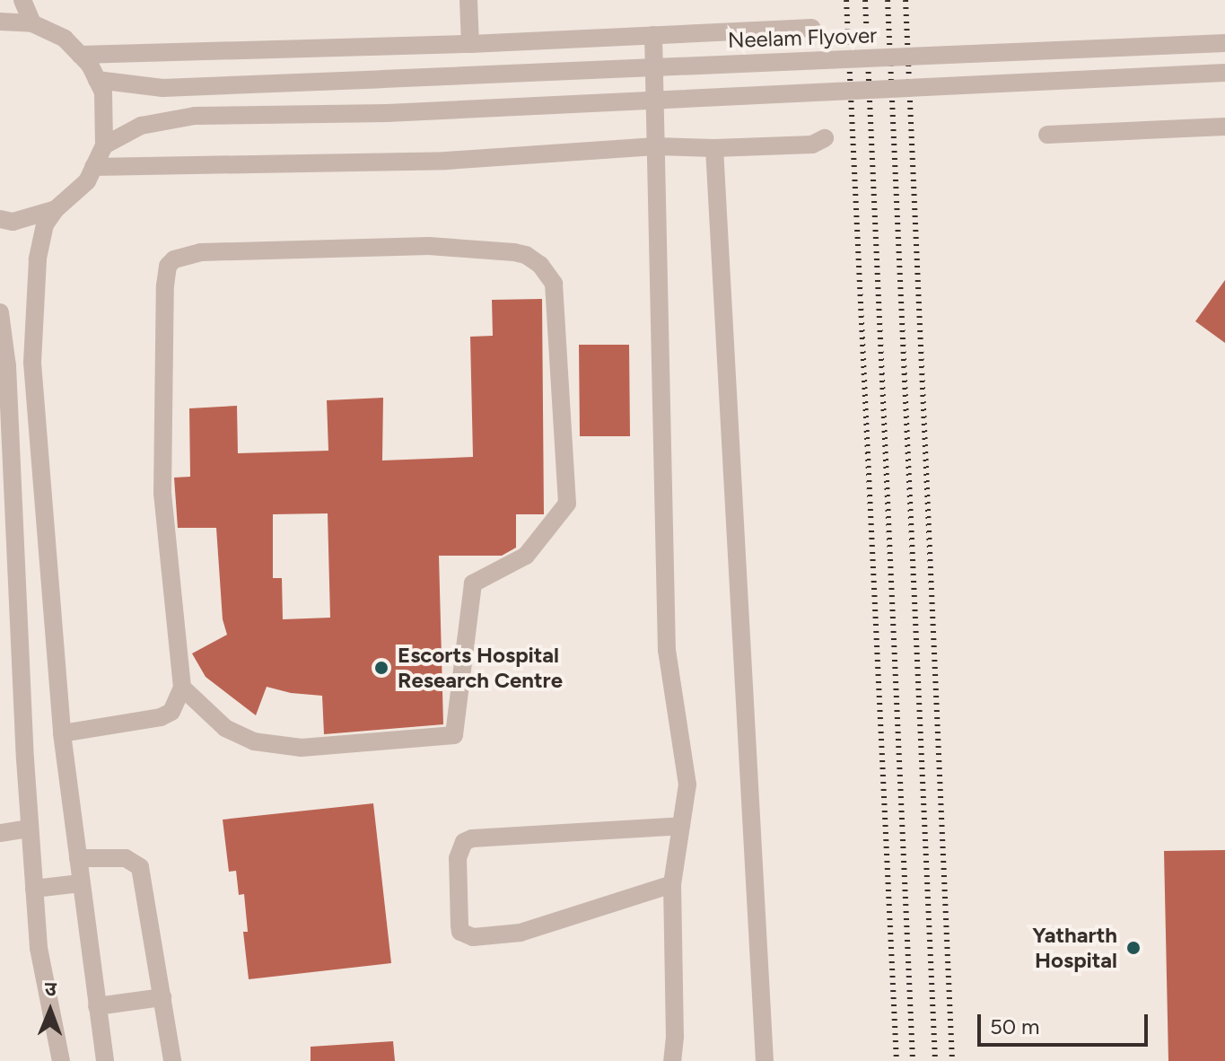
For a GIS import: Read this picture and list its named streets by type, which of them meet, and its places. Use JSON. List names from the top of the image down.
{
  "streets": {
    "street": ["Neelam Flyover"]
  },
  "places": ["Escorts Hospital Research Centre", "Yatharth Hospital"],
  "scale_bar": "50 m",
  "north": "top"
}
